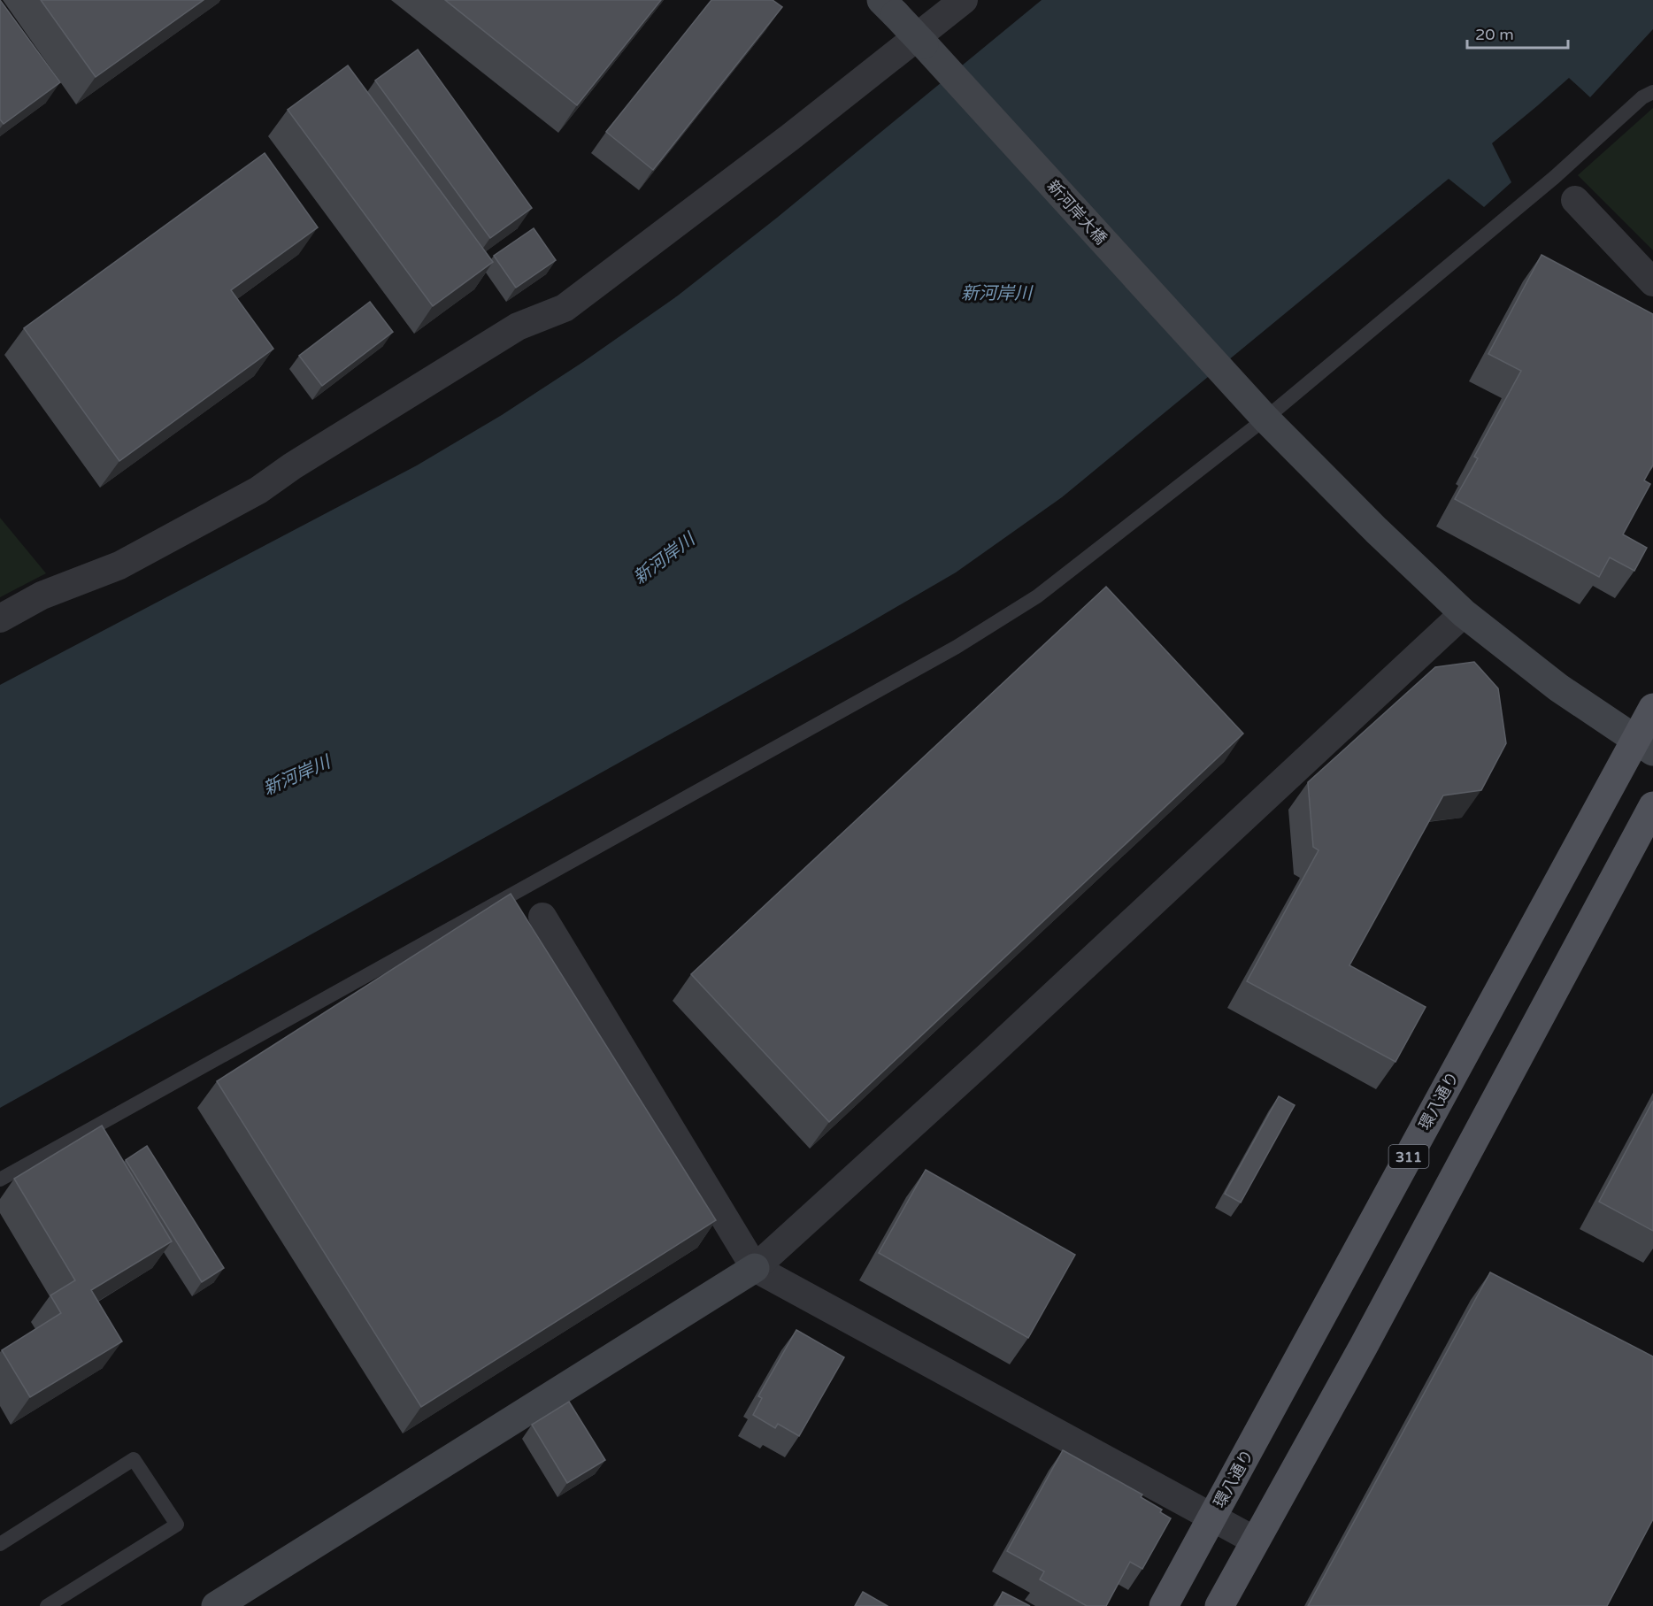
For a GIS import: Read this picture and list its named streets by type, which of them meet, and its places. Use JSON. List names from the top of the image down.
{
  "streets": {
    "main road": ["環八通り", "311"],
    "street": ["新河岸大橋"]
  },
  "crossings": [
    ["新河岸大橋", "環八通り"]
  ],
  "water": ["新河岸川"],
  "scale_bar": "20 m"
}
